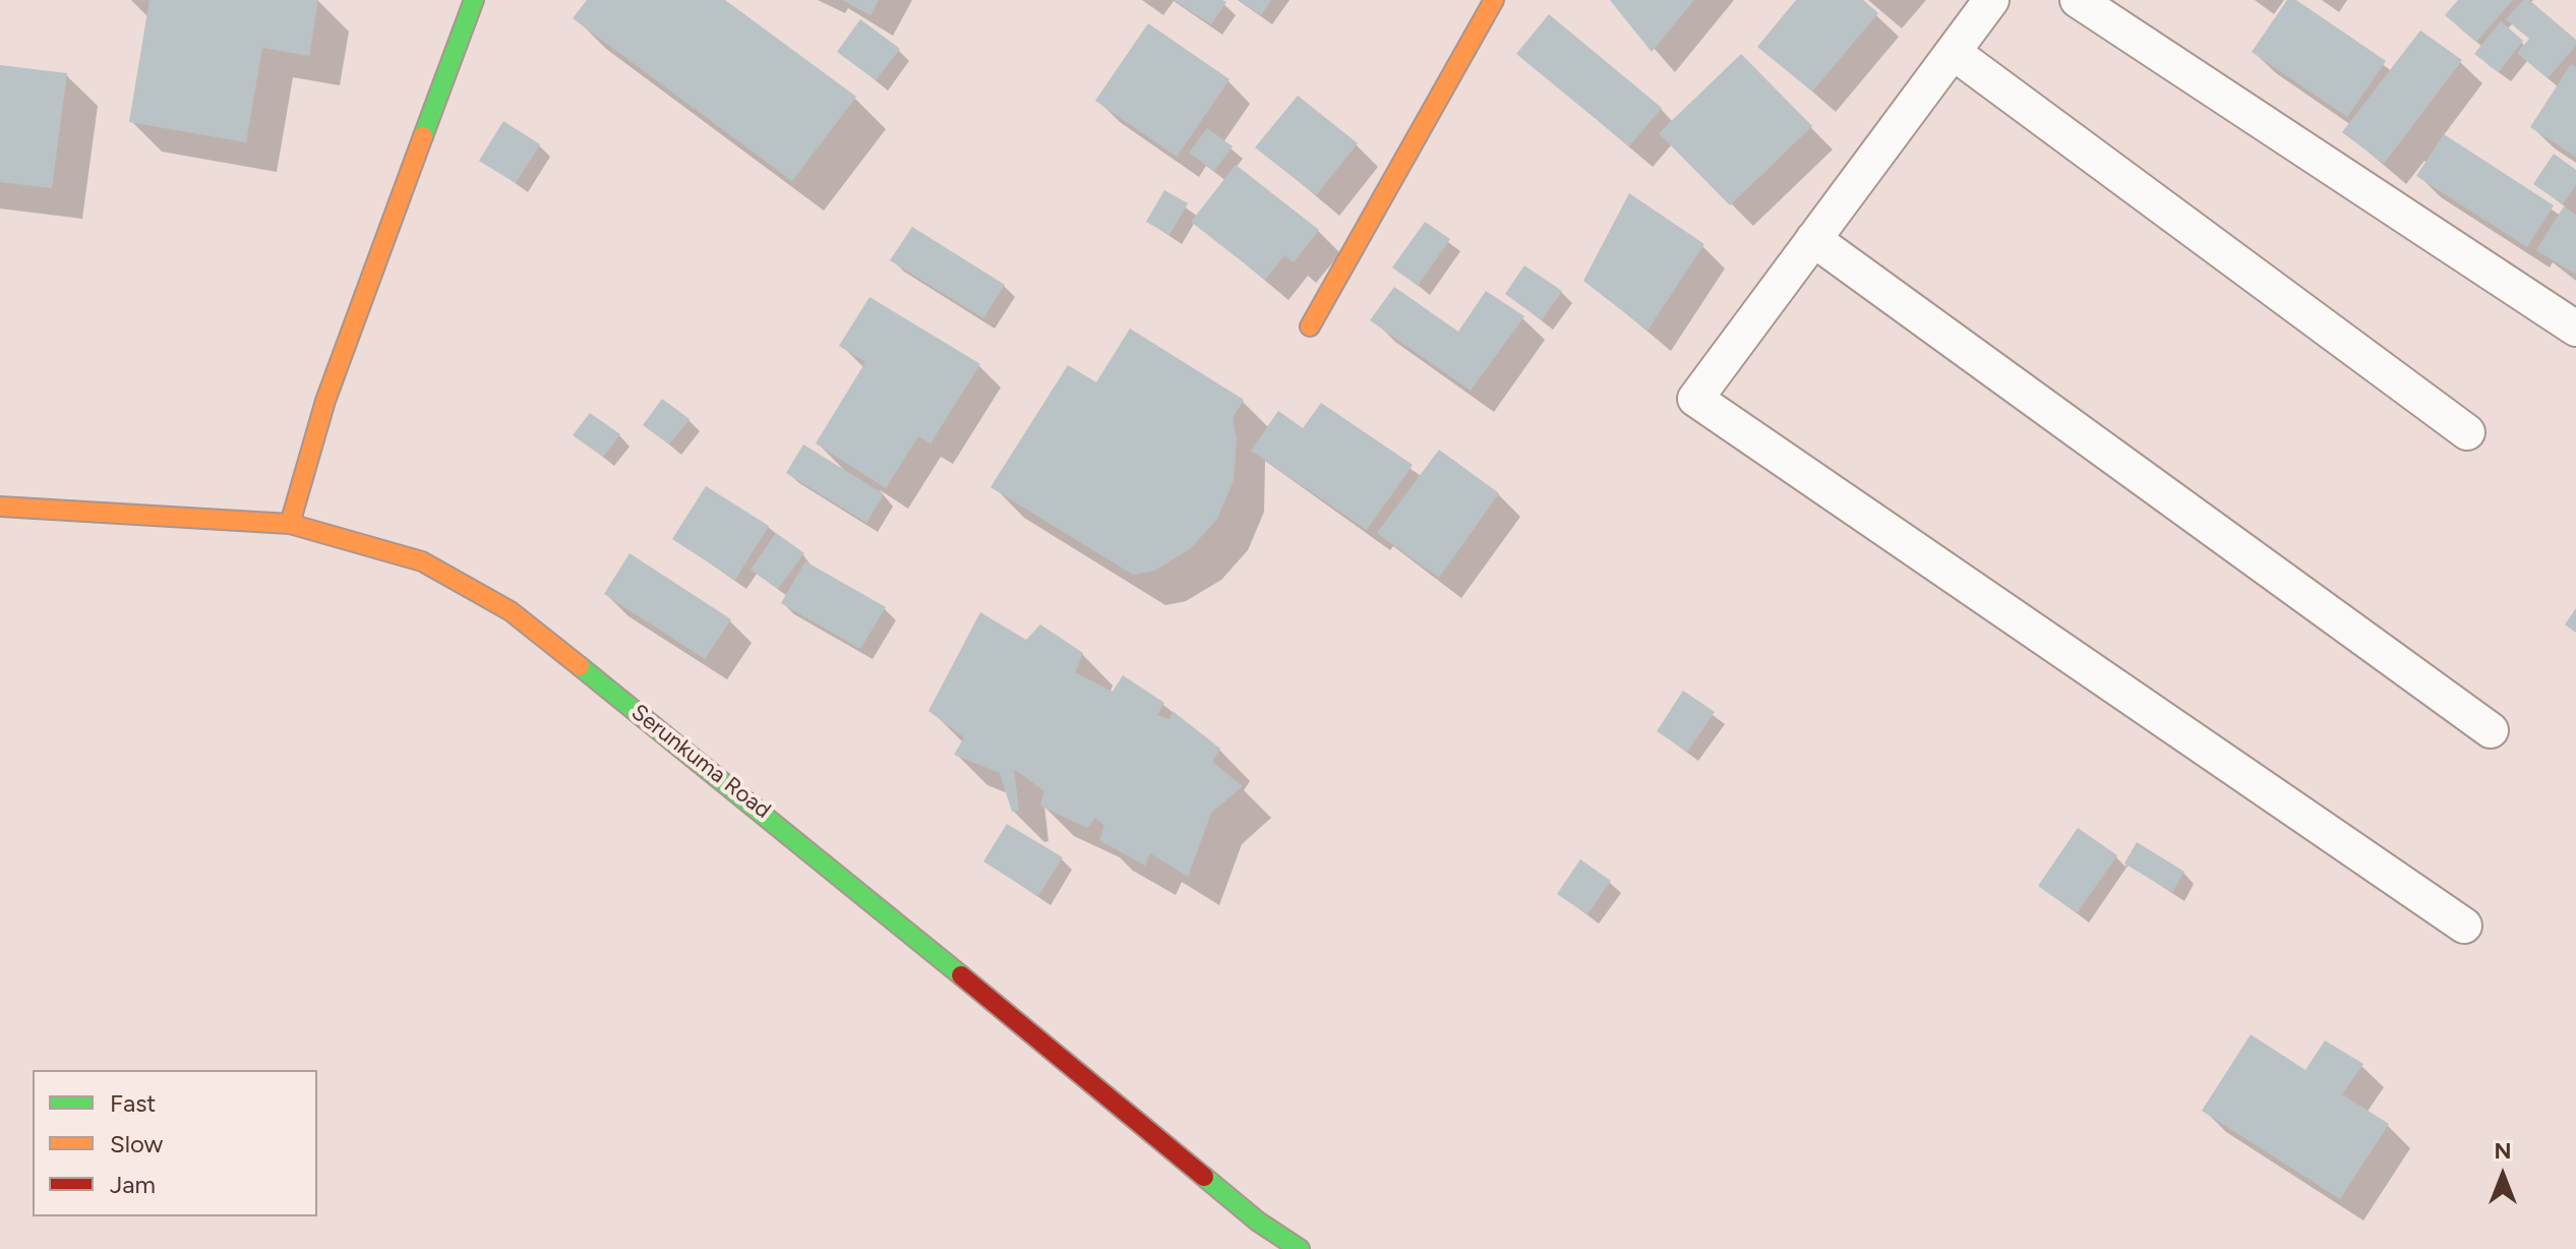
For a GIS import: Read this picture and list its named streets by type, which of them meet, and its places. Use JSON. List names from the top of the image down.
{
  "streets": {
    "street": ["Serunkuma Road"]
  },
  "legend": ["Fast", "Slow", "Jam"],
  "north": "top"
}
